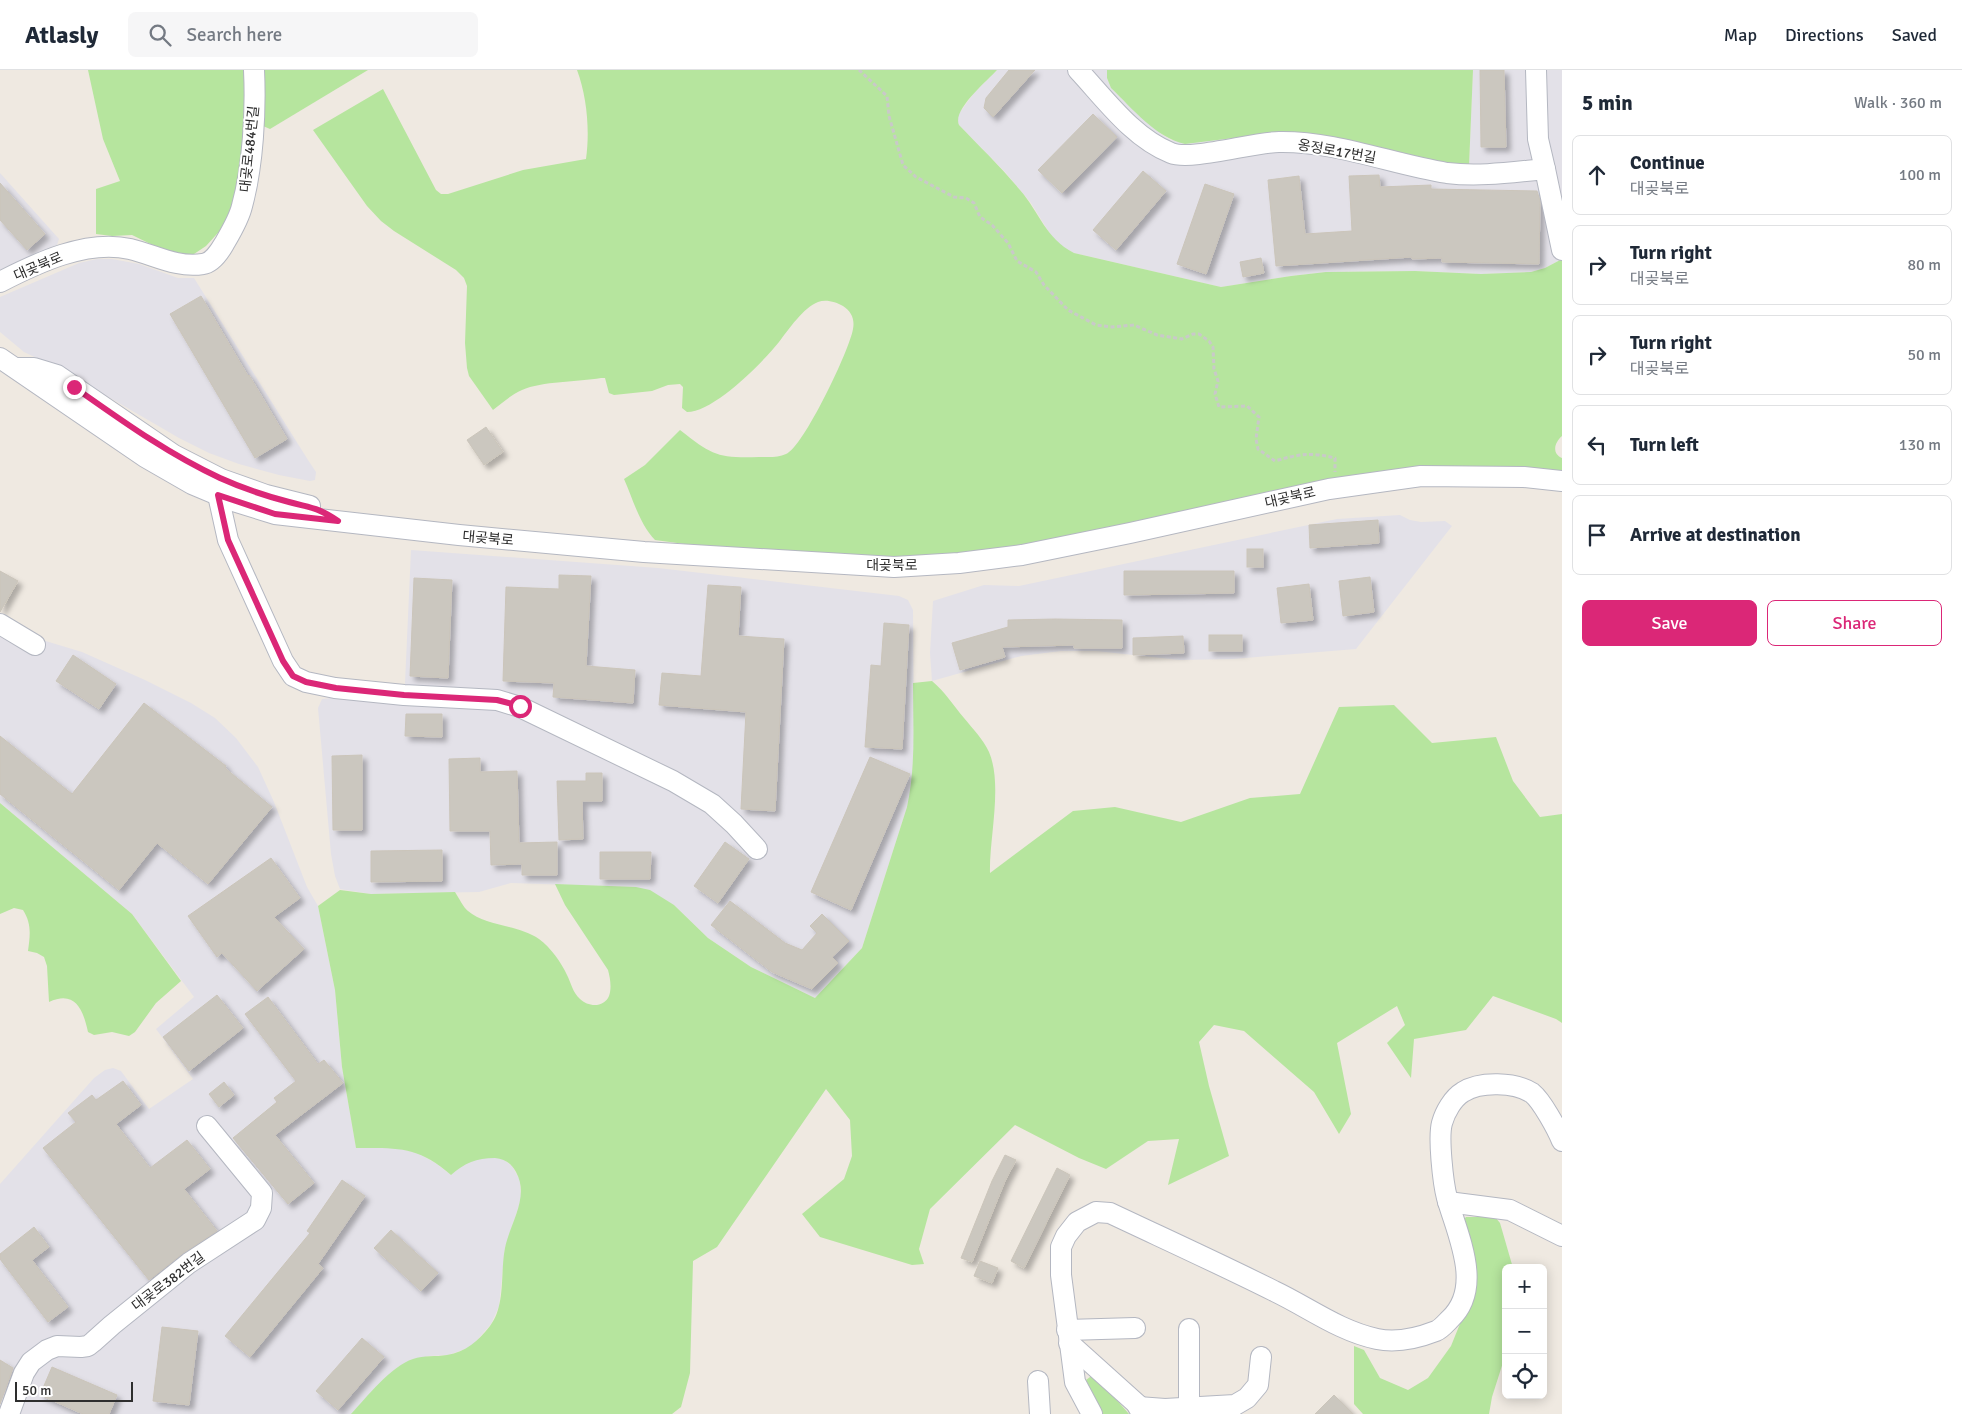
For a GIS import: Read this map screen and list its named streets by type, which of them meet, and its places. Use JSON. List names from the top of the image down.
{
  "streets": {
    "street": [
      "대곶로484번길",
      "옹정로17번길",
      "대곶북로",
      "대곶로382번길"
    ]
  },
  "crossings": [
    ["대곶로484번길", "대곶북로"]
  ],
  "scale_bar": "50 m",
  "page": {
    "header": "Atlasly",
    "search": "Search here",
    "nav": ["Map", "Directions", "Saved"],
    "heading": ["5 min", "Walk · 360 m"],
    "list": [
      ["Continue", "대곶북로", "100 m"],
      ["Turn right", "대곶북로", "80 m"],
      ["Turn right", "대곶북로", "50 m"],
      ["Turn left", "130 m"],
      "Arrive at destination"
    ],
    "buttons": ["Save", "Share"],
    "map_buttons": ["+", "−"],
    "scale": "50 m"
  }
}
